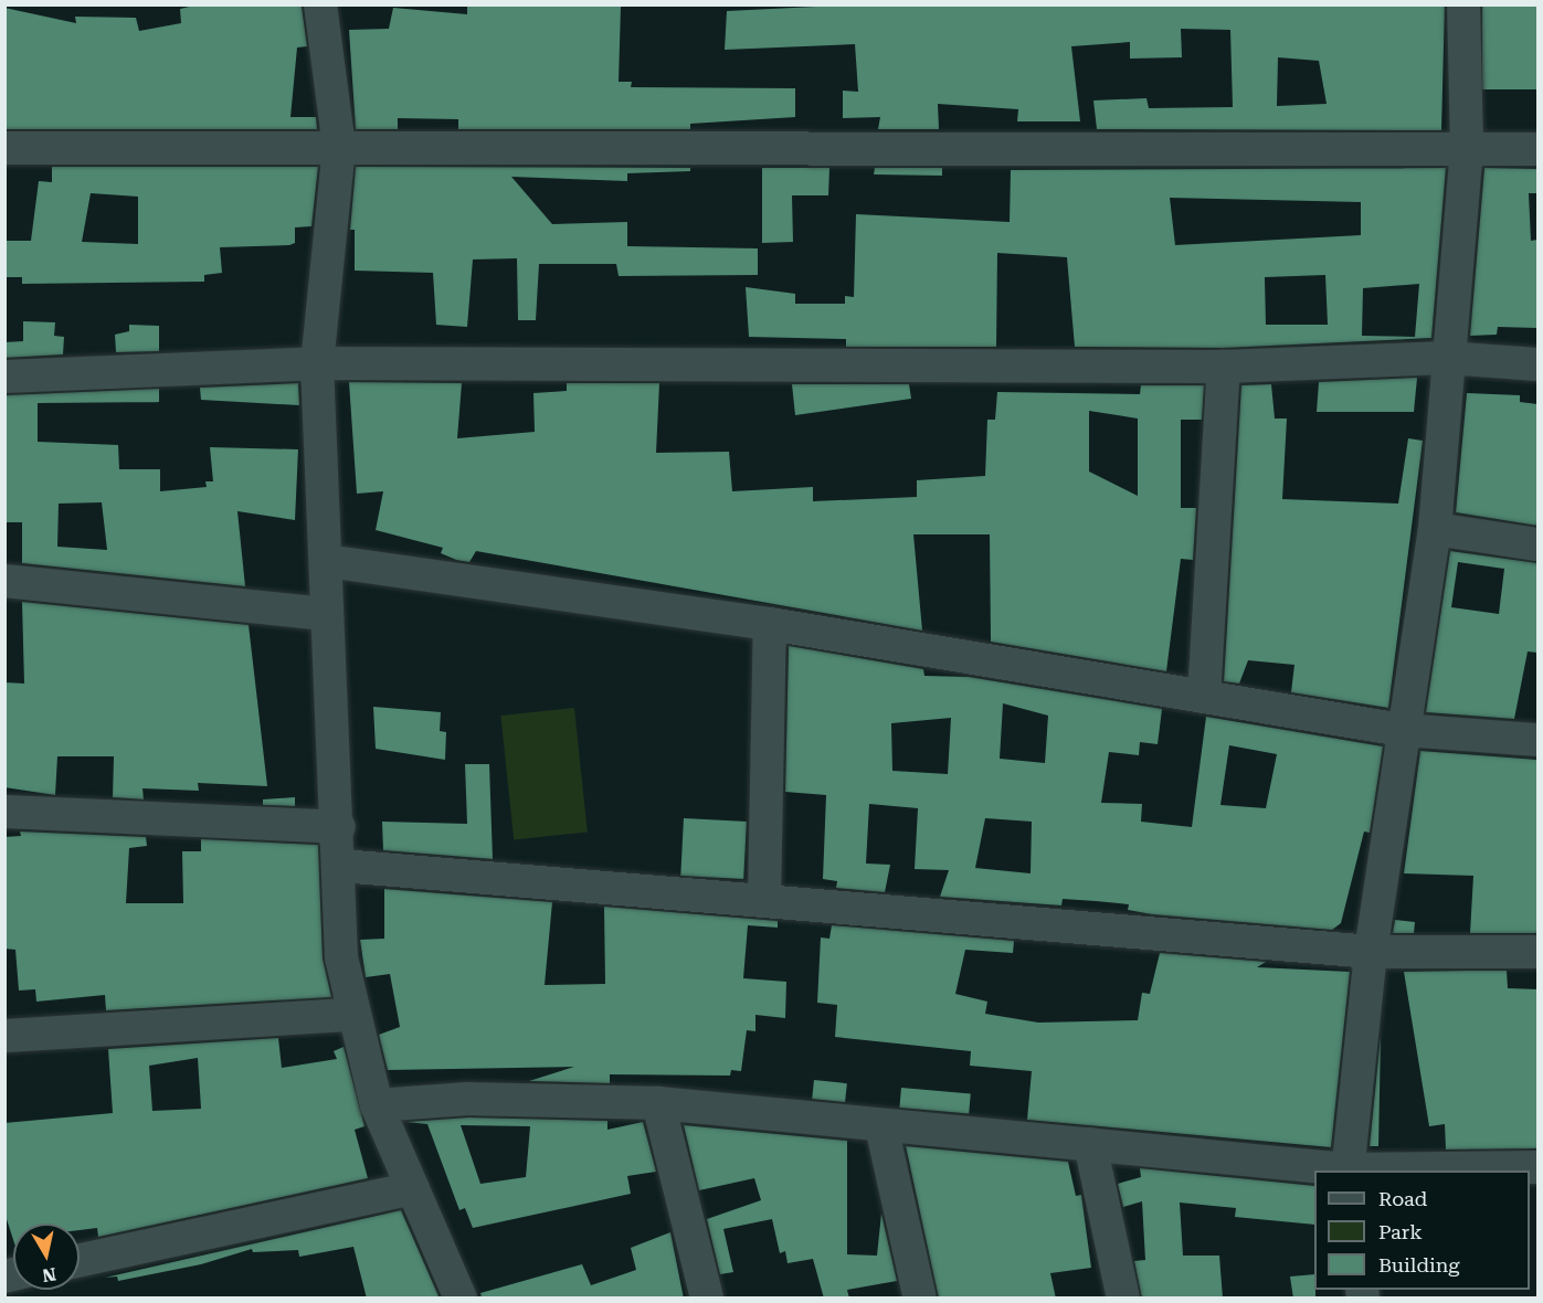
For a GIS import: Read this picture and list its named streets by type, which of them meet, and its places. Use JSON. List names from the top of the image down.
{
  "legend": ["Road", "Park", "Building"],
  "north": "bottom"
}
